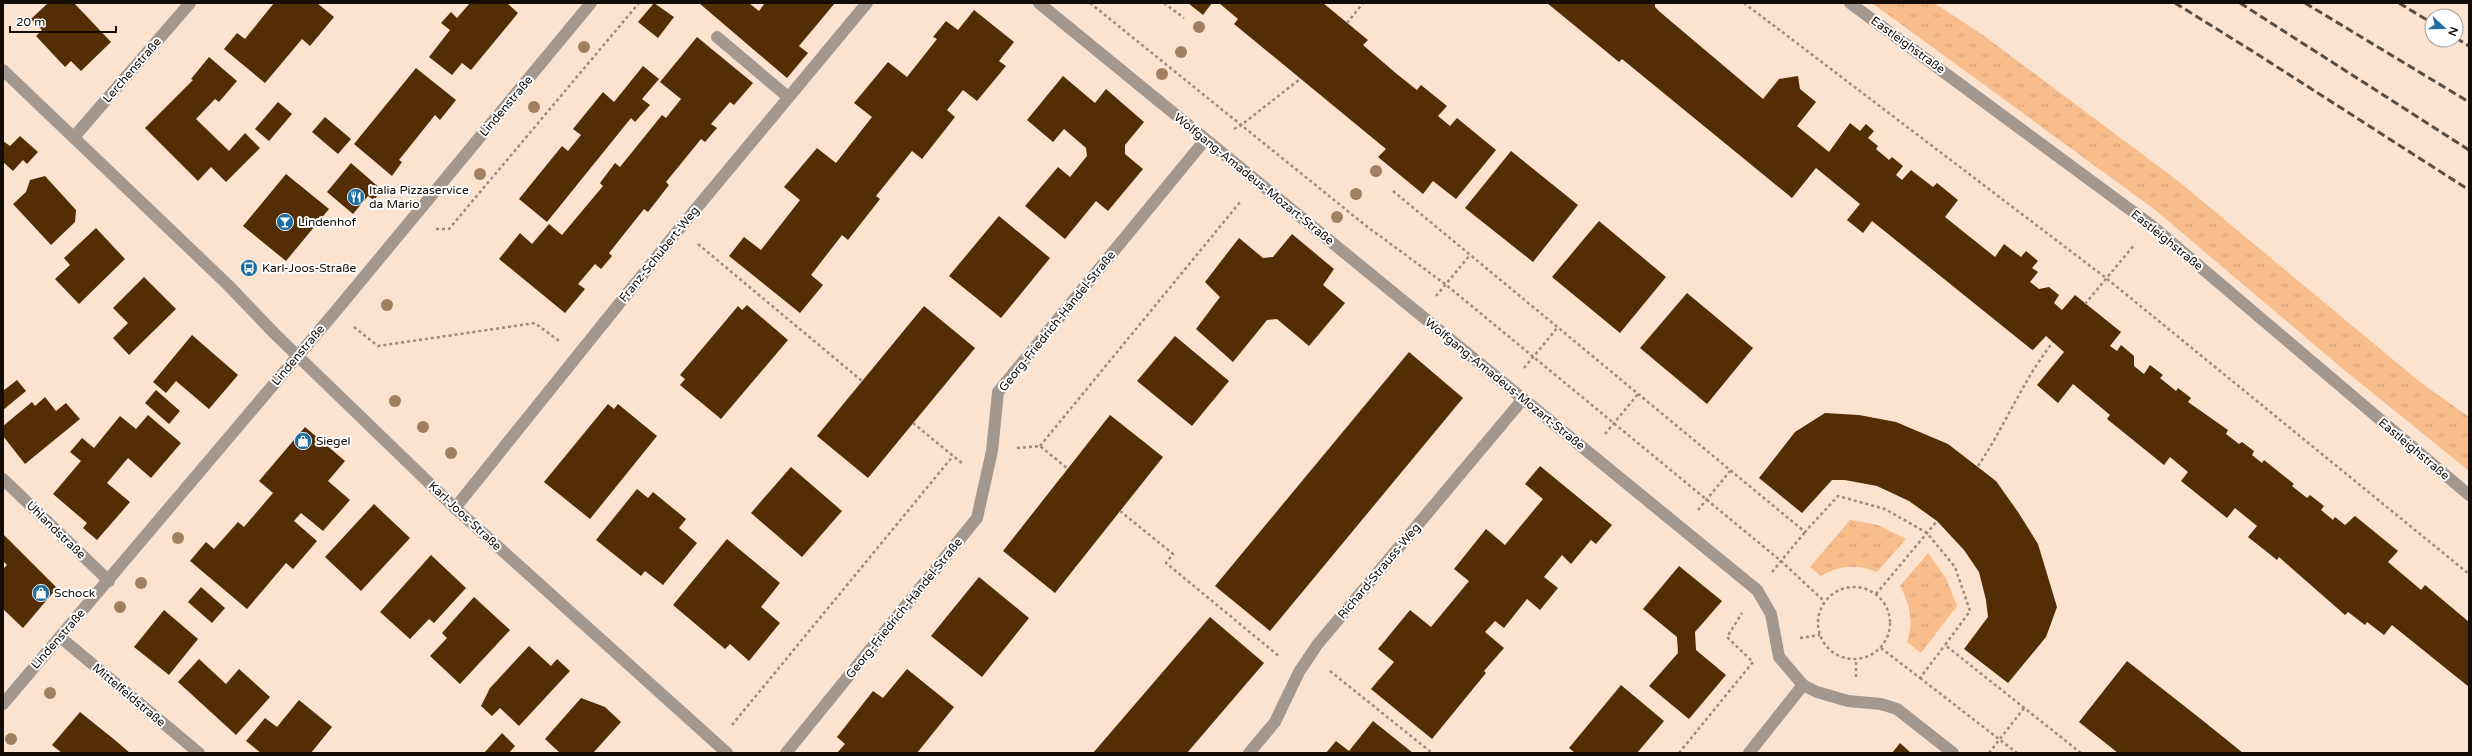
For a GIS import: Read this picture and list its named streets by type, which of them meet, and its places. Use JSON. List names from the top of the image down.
{
  "streets": {
    "street": [
      "Eastleighstraße",
      "Lerchenstraße",
      "Lindenstraße",
      "Wolfgang-Amadeus-Mozart-Straße",
      "Franz-Schubert-Weg",
      "Georg-Friedrich-Händel-Straße",
      "Karl-Joos-Straße",
      "Uhlandstraße",
      "Richard-Strauss-Weg",
      "Mittelfeldstraße"
    ]
  },
  "crossings": [
    ["Lerchenstraße", "Karl-Joos-Straße"],
    ["Lindenstraße", "Karl-Joos-Straße"],
    ["Lindenstraße", "Uhlandstraße"],
    ["Lindenstraße", "Mittelfeldstraße"],
    ["Wolfgang-Amadeus-Mozart-Straße", "Georg-Friedrich-Händel-Straße"],
    ["Wolfgang-Amadeus-Mozart-Straße", "Richard-Strauss-Weg"],
    ["Franz-Schubert-Weg", "Karl-Joos-Straße"]
  ],
  "places": {
    "restaurant": ["Italia Pizzaservice da Mario"],
    "bar": ["Lindenhof"],
    "bus stop": ["Karl-Joos-Straße"],
    "shop": ["Siegel", "Schock"]
  },
  "scale_bar": "20 m",
  "north": "right"
}
